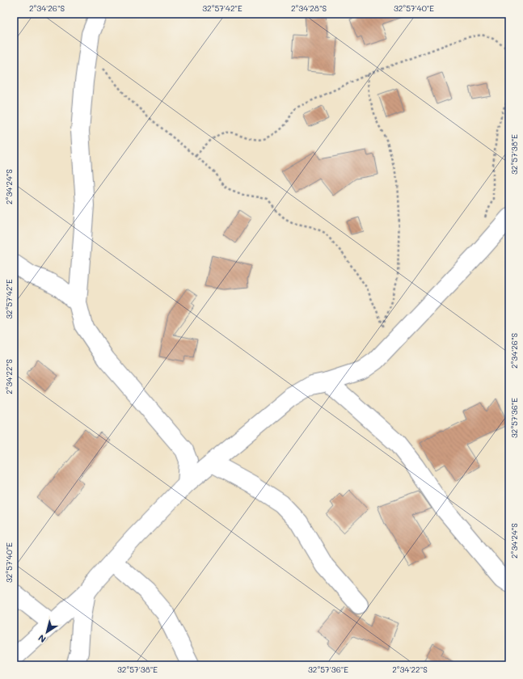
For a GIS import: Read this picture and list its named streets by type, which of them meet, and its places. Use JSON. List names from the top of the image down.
{
  "north": "bottom left",
  "coordinates": [
    "2°34'26\"S",
    "32°57'42\"E",
    "2°34'28\"S",
    "32°57'40\"E",
    "32°57'38\"E",
    "2°34'24\"S",
    "2°34'22\"S",
    "32°57'36\"E"
  ]
}
